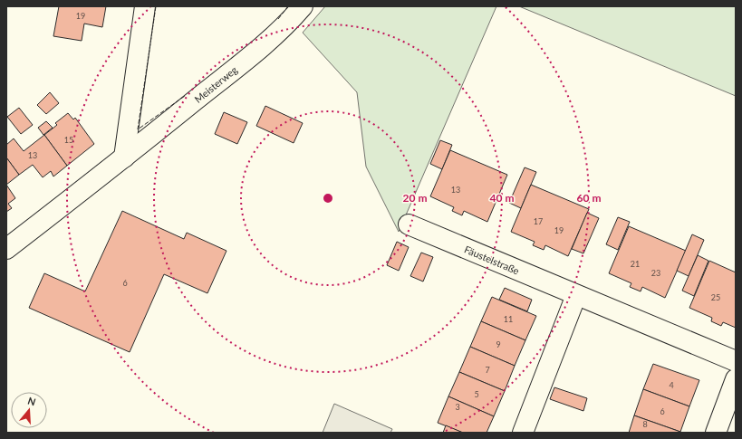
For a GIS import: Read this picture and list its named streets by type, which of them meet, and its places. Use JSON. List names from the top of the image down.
{
  "streets": {
    "street": ["Meisterweg", "Fäustelstraße"]
  },
  "house_numbers": [
    "19",
    "15",
    "13",
    "13",
    "17",
    "19",
    "21",
    "23",
    "6",
    "25",
    "11",
    "9",
    "7",
    "4",
    "5",
    "3",
    "6",
    "8"
  ],
  "north": "top",
  "rings": ["20 m", "40 m", "60 m"]
}
